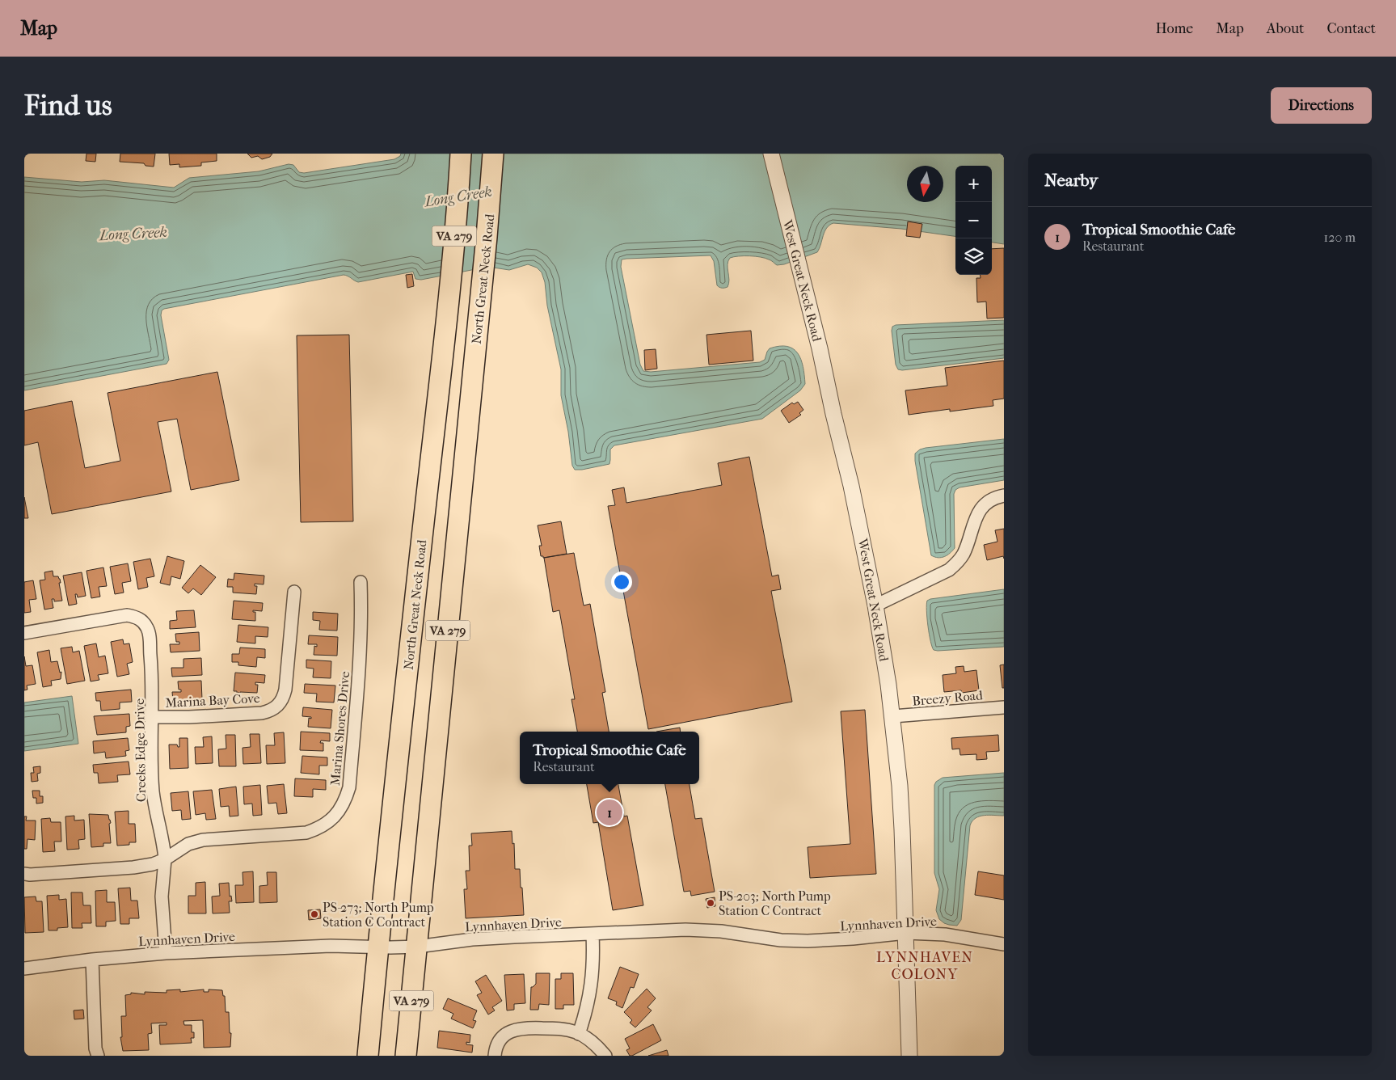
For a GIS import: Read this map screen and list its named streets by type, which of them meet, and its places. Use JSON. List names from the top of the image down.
{
  "streets": {
    "main road": ["VA 279", "North Great Neck Road"],
    "street": [
      "West Great Neck Road",
      "Breezy Road",
      "Marina Bay Cove",
      "Marina Shores Drive",
      "Creeks Edge Drive",
      "Lynnhaven Drive"
    ]
  },
  "crossings": [
    ["North Great Neck Road", "Lynnhaven Drive"],
    ["West Great Neck Road", "Breezy Road"],
    ["West Great Neck Road", "Lynnhaven Drive"],
    ["Marina Bay Cove", "Creeks Edge Drive"],
    ["Marina Shores Drive", "Creeks Edge Drive"]
  ],
  "districts": ["LYNNHAVEN COLONY"],
  "water": ["Long Creek"],
  "places": ["PS-203; North Pump Station C Contract", "PS-273; North Pump Station C Contract"],
  "north": "bottom",
  "page": {
    "header": "Map",
    "nav": [
      "Home",
      "Map",
      "About",
      "Contact"
    ],
    "buttons": "Directions",
    "title": "Find us",
    "heading": "Nearby",
    "map_buttons": ["+", "−"],
    "list": [
      {
        "mark": "1",
        "name": "Tropical Smoothie Cafe",
        "note": "Restaurant",
        "value": "120 m"
      }
    ],
    "popup": ["Tropical Smoothie Cafe", "Restaurant"],
    "pins": "1"
  }
}
